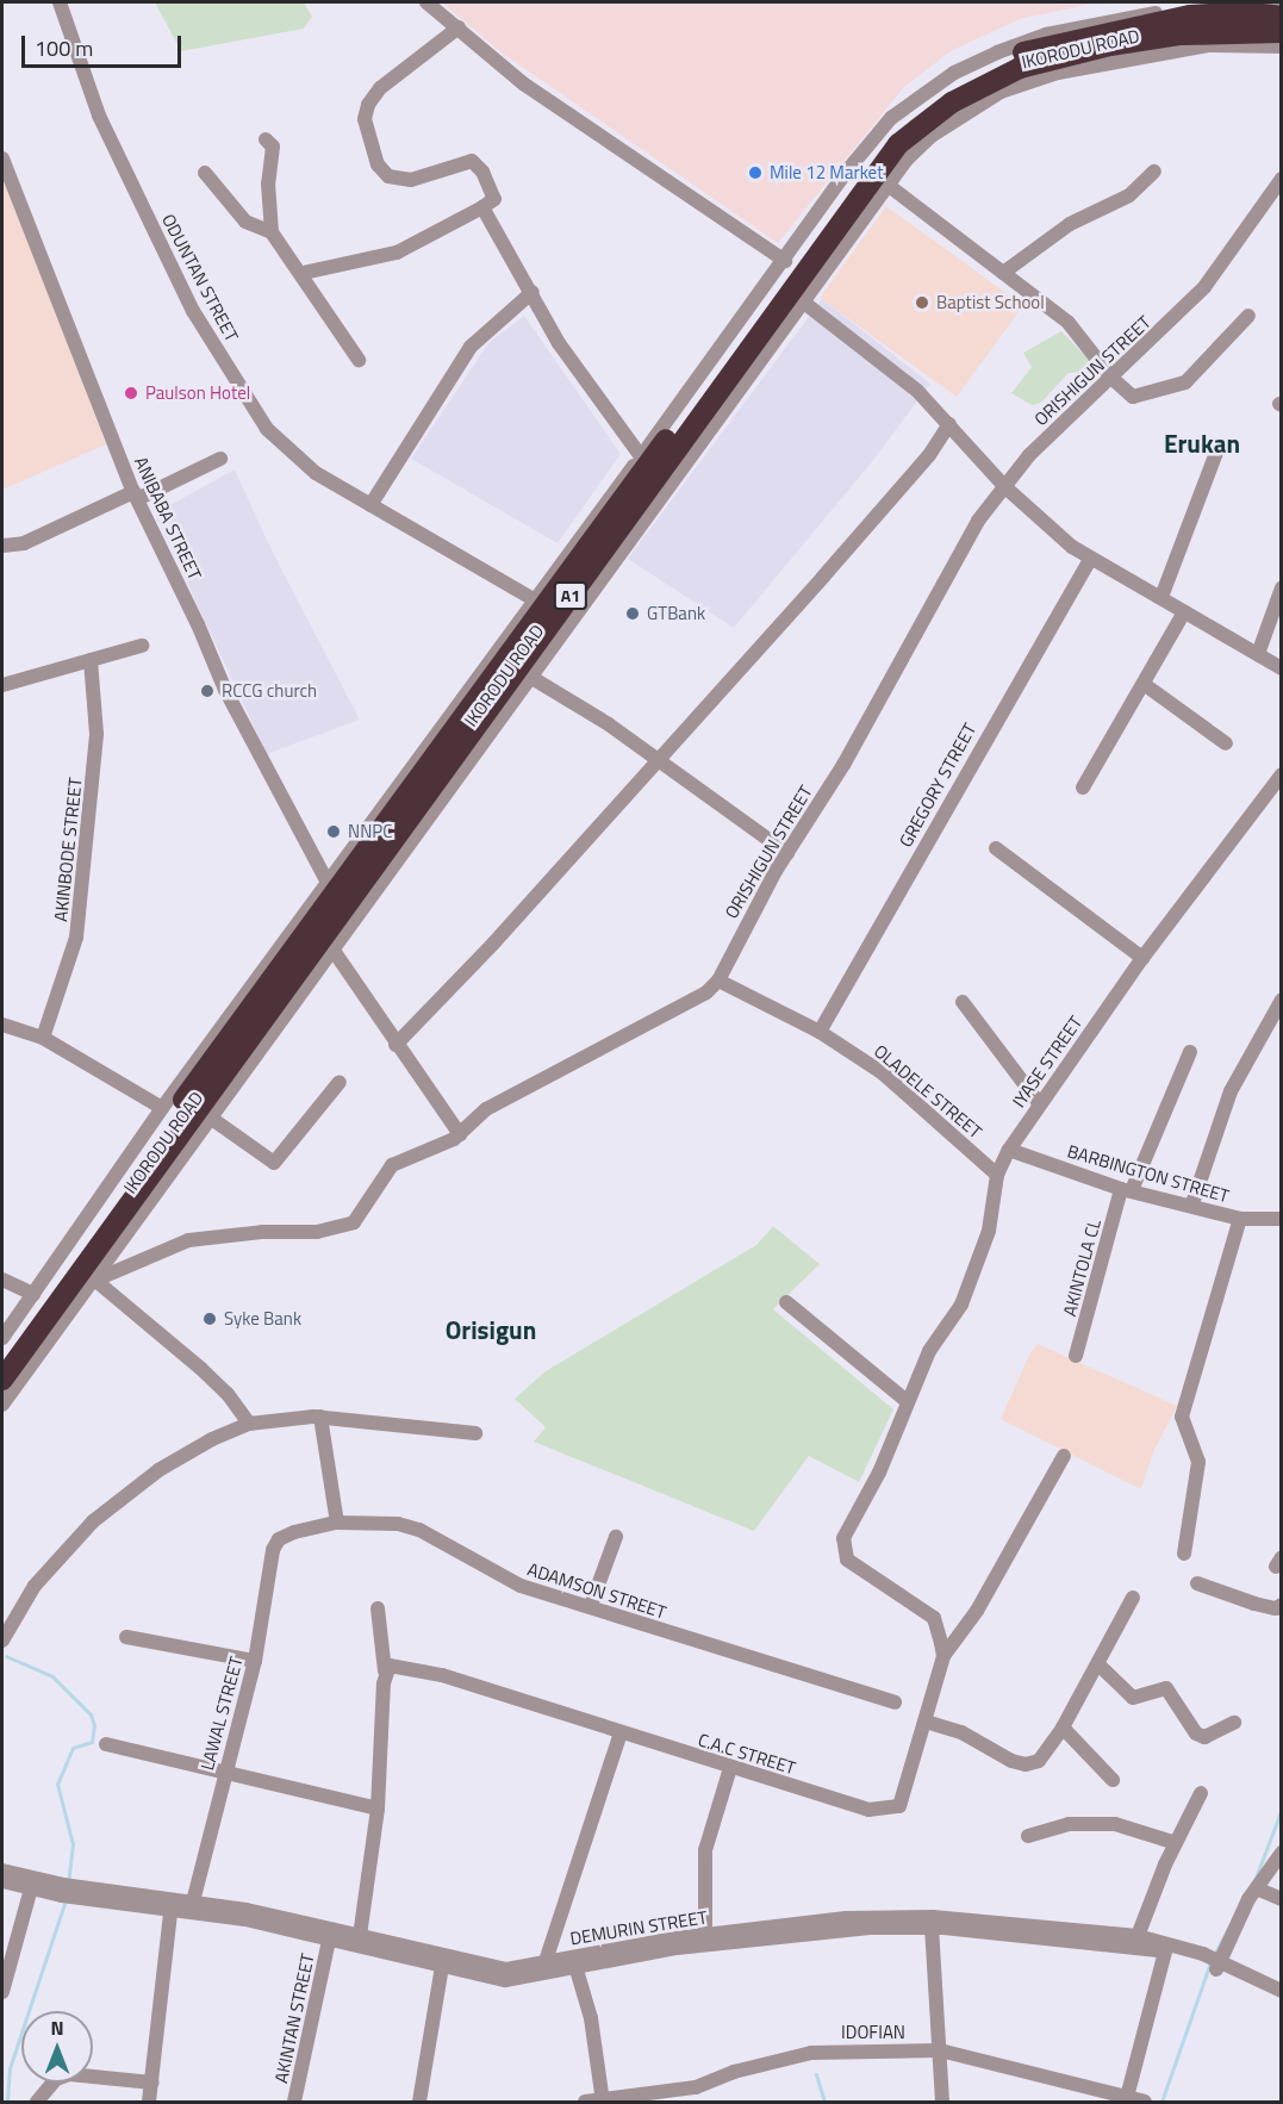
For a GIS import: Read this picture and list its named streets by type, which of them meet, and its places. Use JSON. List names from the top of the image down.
{
  "streets": {
    "highway": ["IKORODU ROAD", "A1"],
    "street": [
      "ODUNTAN STREET",
      "ORISHIGUN STREET",
      "ANIBABA STREET",
      "GREGORY STREET",
      "AKINBODE STREET",
      "IYASE STREET",
      "OLADELE STREET",
      "BARBINGTON STREET",
      "AKINTOLA CL",
      "ADAMSON STREET",
      "LAWAL STREET",
      "C.A.C STREET",
      "DEMURIN STREET",
      "AKINTAN STREET",
      "IDOFIAN"
    ]
  },
  "crossings": [
    ["IKORODU ROAD", "ODUNTAN STREET"],
    ["IKORODU ROAD", "ORISHIGUN STREET"],
    ["IKORODU ROAD", "ANIBABA STREET"],
    ["ORISHIGUN STREET", "OLADELE STREET"],
    ["GREGORY STREET", "OLADELE STREET"],
    ["IYASE STREET", "OLADELE STREET"],
    ["IYASE STREET", "BARBINGTON STREET"],
    ["IYASE STREET", "C.A.C STREET"],
    ["BARBINGTON STREET", "AKINTOLA CL"],
    ["ADAMSON STREET", "LAWAL STREET"],
    ["LAWAL STREET", "DEMURIN STREET"],
    ["DEMURIN STREET", "AKINTAN STREET"]
  ],
  "districts": ["Erukan", "Orisigun"],
  "places": [
    "Mile 12 Market",
    "Baptist School",
    "Paulson Hotel",
    "GTBank",
    "RCCG church",
    "NNPC",
    "Syke Bank"
  ],
  "scale_bar": "100 m",
  "north": "top"
}
